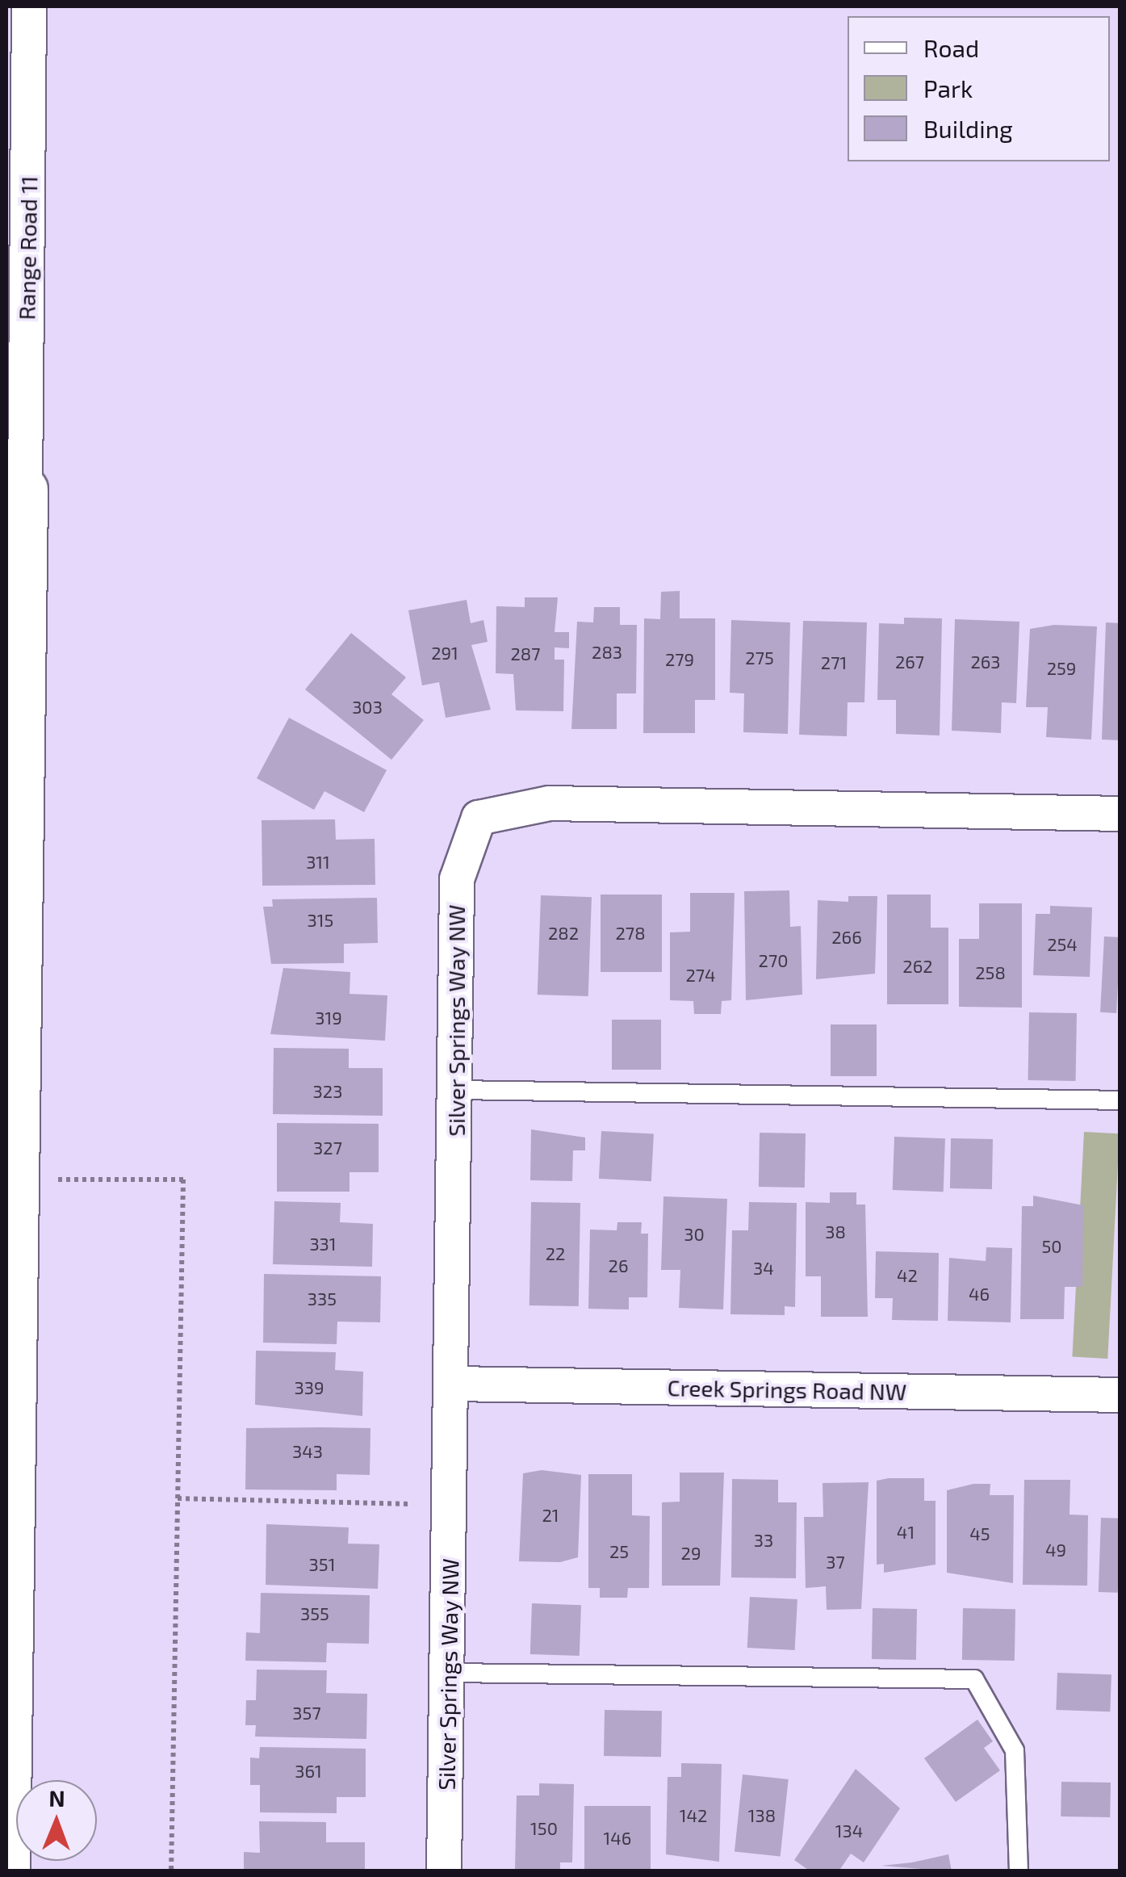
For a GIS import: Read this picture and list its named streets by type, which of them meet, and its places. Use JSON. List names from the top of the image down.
{
  "streets": {
    "street": ["Range Road 11", "Silver Springs Way NW", "Creek Springs Road NW"]
  },
  "crossings": [
    ["Silver Springs Way NW", "Creek Springs Road NW"]
  ],
  "house_numbers": [
    "283",
    "291",
    "287",
    "275",
    "279",
    "267",
    "263",
    "271",
    "259",
    "303",
    "311",
    "315",
    "282",
    "278",
    "266",
    "254",
    "270",
    "262",
    "258",
    "274",
    "319",
    "323",
    "327",
    "38",
    "30",
    "331",
    "50",
    "22",
    "26",
    "34",
    "42",
    "46",
    "335",
    "339",
    "343",
    "21",
    "41",
    "45",
    "33",
    "49",
    "25",
    "29",
    "37",
    "351",
    "355",
    "357",
    "361",
    "142",
    "138",
    "150",
    "134",
    "146"
  ],
  "legend": ["Road", "Park", "Building"],
  "north": "top"
}
